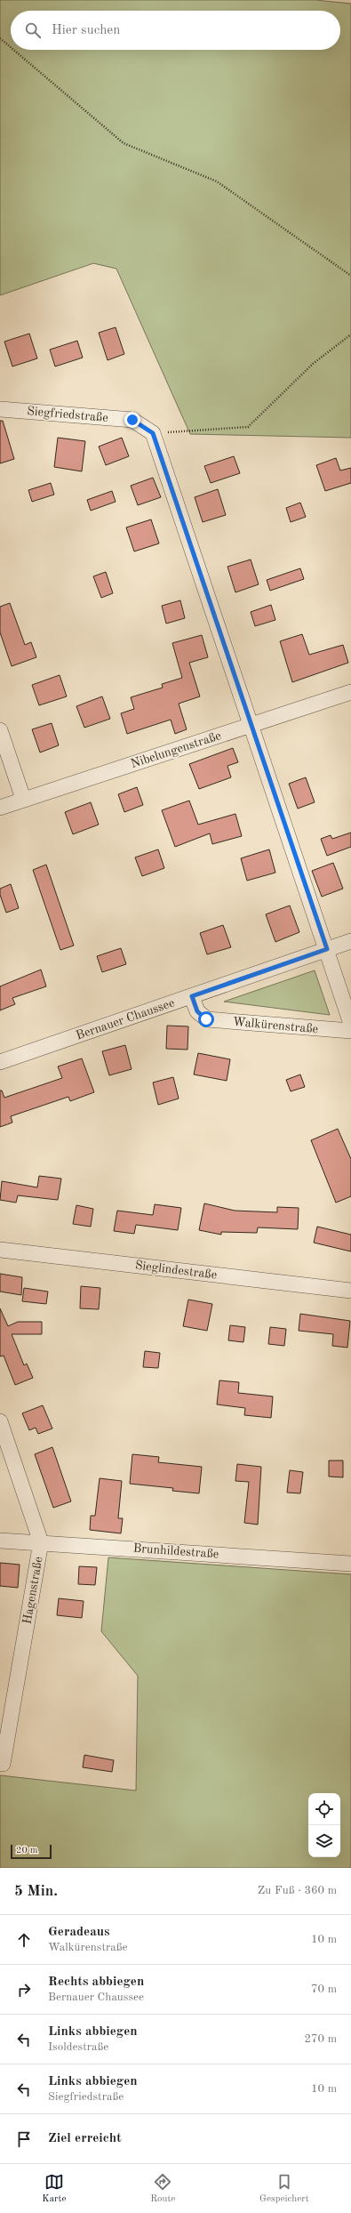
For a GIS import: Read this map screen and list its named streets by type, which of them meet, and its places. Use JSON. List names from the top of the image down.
{
  "streets": {
    "street": [
      "Siegfriedstraße",
      "Nibelungenstraße",
      "Bernauer Chaussee",
      "Walkürenstraße",
      "Sieglindestraße",
      "Brunhildestraße",
      "Hagenstraße"
    ]
  },
  "crossings": [
    ["Bernauer Chaussee", "Walkürenstraße"],
    ["Brunhildestraße", "Hagenstraße"]
  ],
  "scale_bar": "20 m",
  "page": {
    "search": "Hier suchen",
    "scale": "20 m",
    "heading": ["5 Min.", "Zu Fuß · 360 m"],
    "list": [
      ["Geradeaus", "Walkürenstraße", "10 m"],
      ["Rechts abbiegen", "Bernauer Chaussee", "70 m"],
      ["Links abbiegen", "Isoldestraße", "270 m"],
      ["Links abbiegen", "Siegfriedstraße", "10 m"],
      "Ziel erreicht"
    ],
    "nav": ["Karte", "Route", "Gespeichert"]
  }
}
